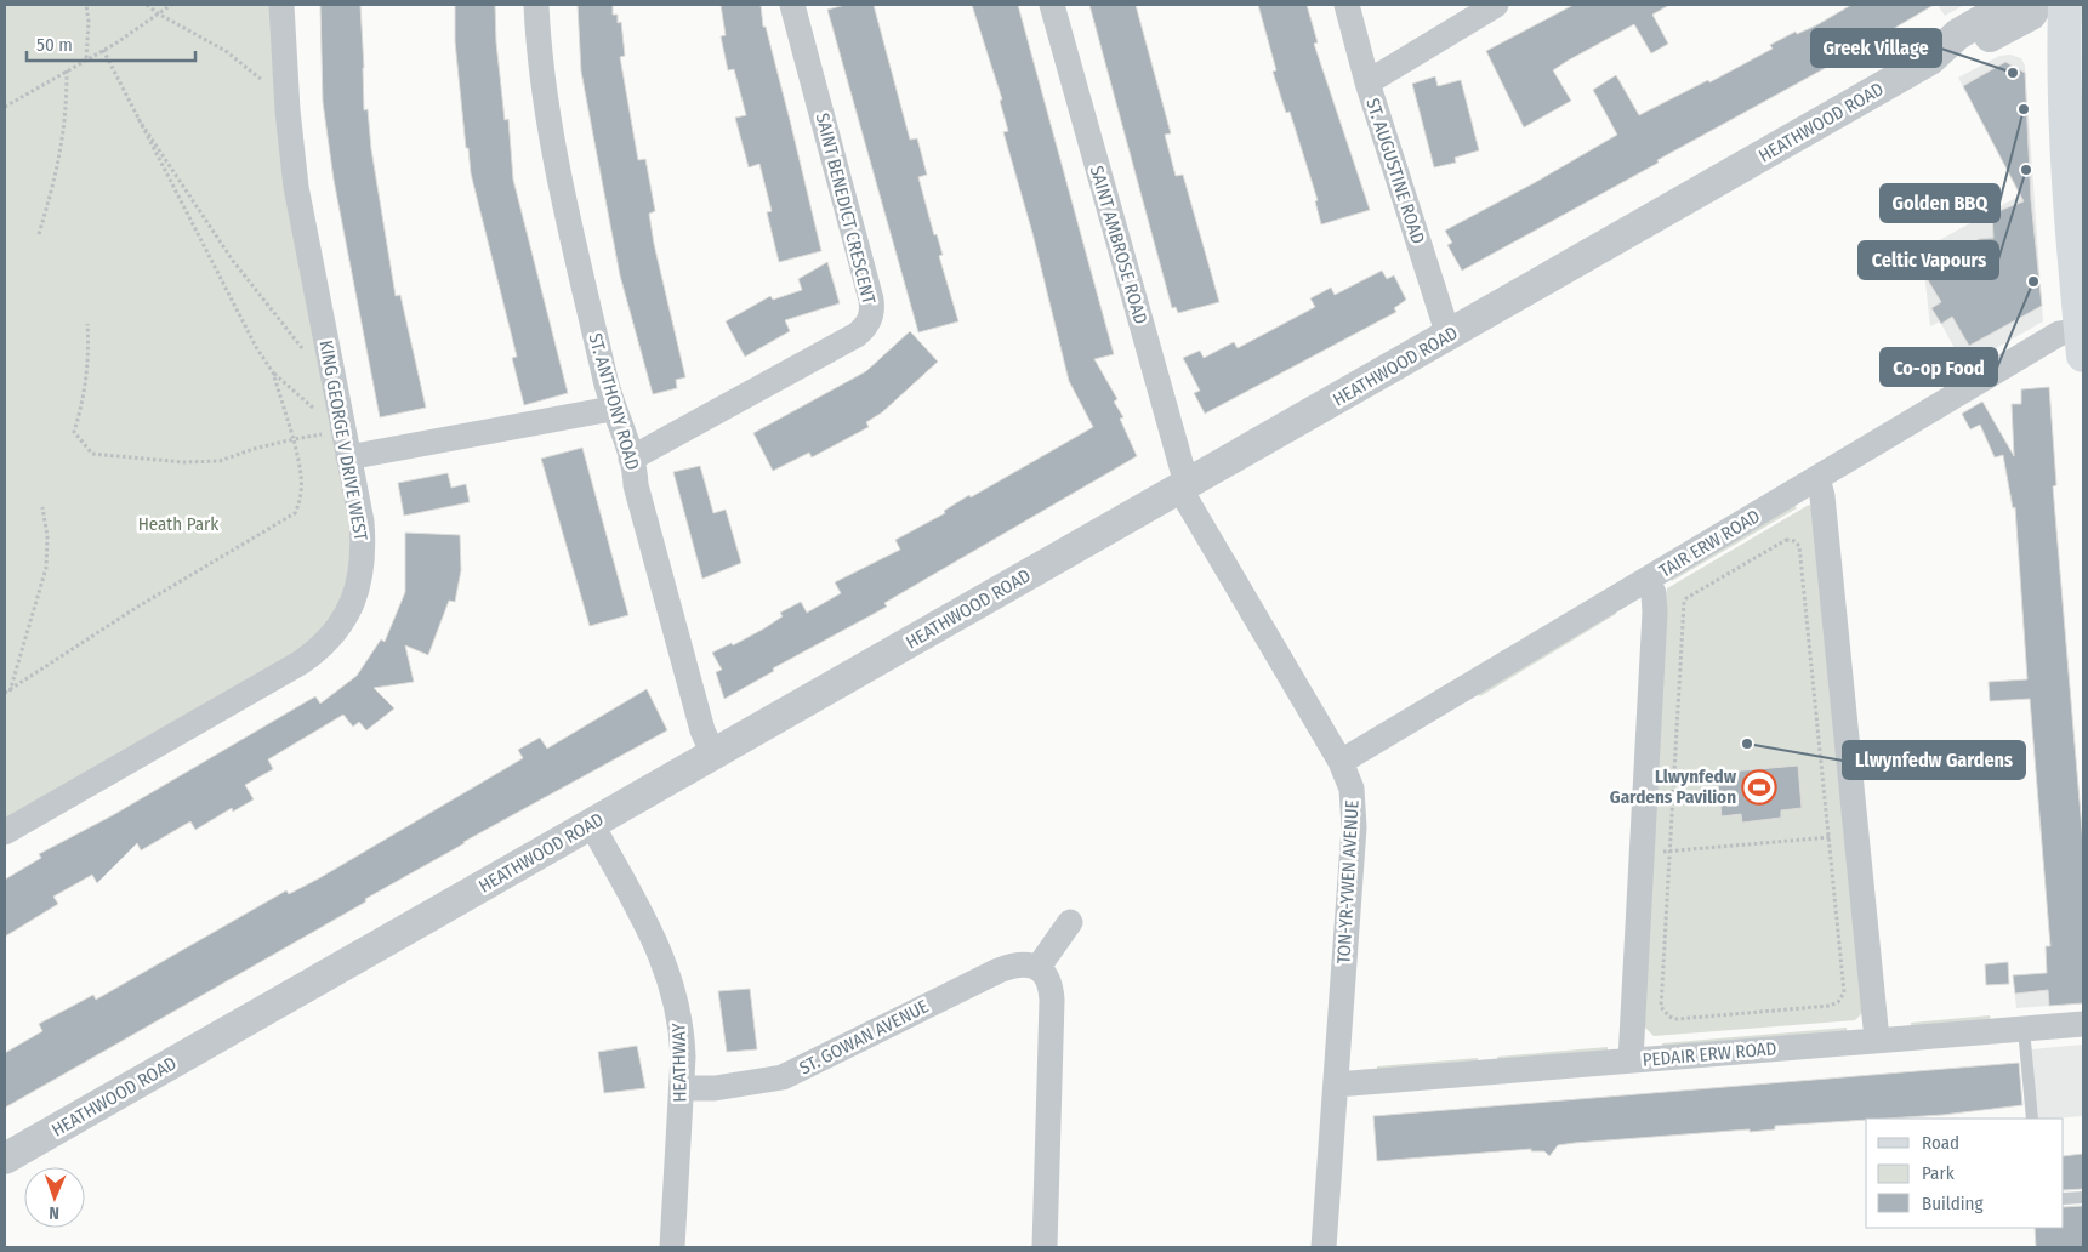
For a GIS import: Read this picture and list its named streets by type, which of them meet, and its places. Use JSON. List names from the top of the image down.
{
  "streets": {
    "street": [
      "HEATHWOOD ROAD",
      "ST. AUGUSTINE ROAD",
      "SAINT BENEDICT CRESCENT",
      "SAINT AMBROSE ROAD",
      "ST. ANTHONY ROAD",
      "KING GEORGE V DRIVE WEST",
      "TAIR ERW ROAD",
      "TON-YR-YWEN AVENUE",
      "ST. GOWAN AVENUE",
      "PEDAIR ERW ROAD",
      "HEATHWAY"
    ]
  },
  "crossings": [
    ["HEATHWOOD ROAD", "ST. AUGUSTINE ROAD"],
    ["HEATHWOOD ROAD", "SAINT AMBROSE ROAD"],
    ["HEATHWOOD ROAD", "ST. ANTHONY ROAD"],
    ["HEATHWOOD ROAD", "TON-YR-YWEN AVENUE"],
    ["HEATHWOOD ROAD", "HEATHWAY"],
    ["SAINT BENEDICT CRESCENT", "ST. ANTHONY ROAD"],
    ["SAINT AMBROSE ROAD", "TON-YR-YWEN AVENUE"],
    ["TAIR ERW ROAD", "TON-YR-YWEN AVENUE"],
    ["TON-YR-YWEN AVENUE", "PEDAIR ERW ROAD"],
    ["ST. GOWAN AVENUE", "HEATHWAY"]
  ],
  "parks": ["Heath Park"],
  "places": {
    "other": [
      "Greek Village",
      "Golden BBQ",
      "Celtic Vapours",
      "Co-op Food",
      "Llwynfedw Gardens"
    ],
    "sports": ["Llwynfedw Gardens Pavilion"]
  },
  "legend": ["Road", "Park", "Building"],
  "scale_bar": "50 m",
  "north": "bottom"
}
